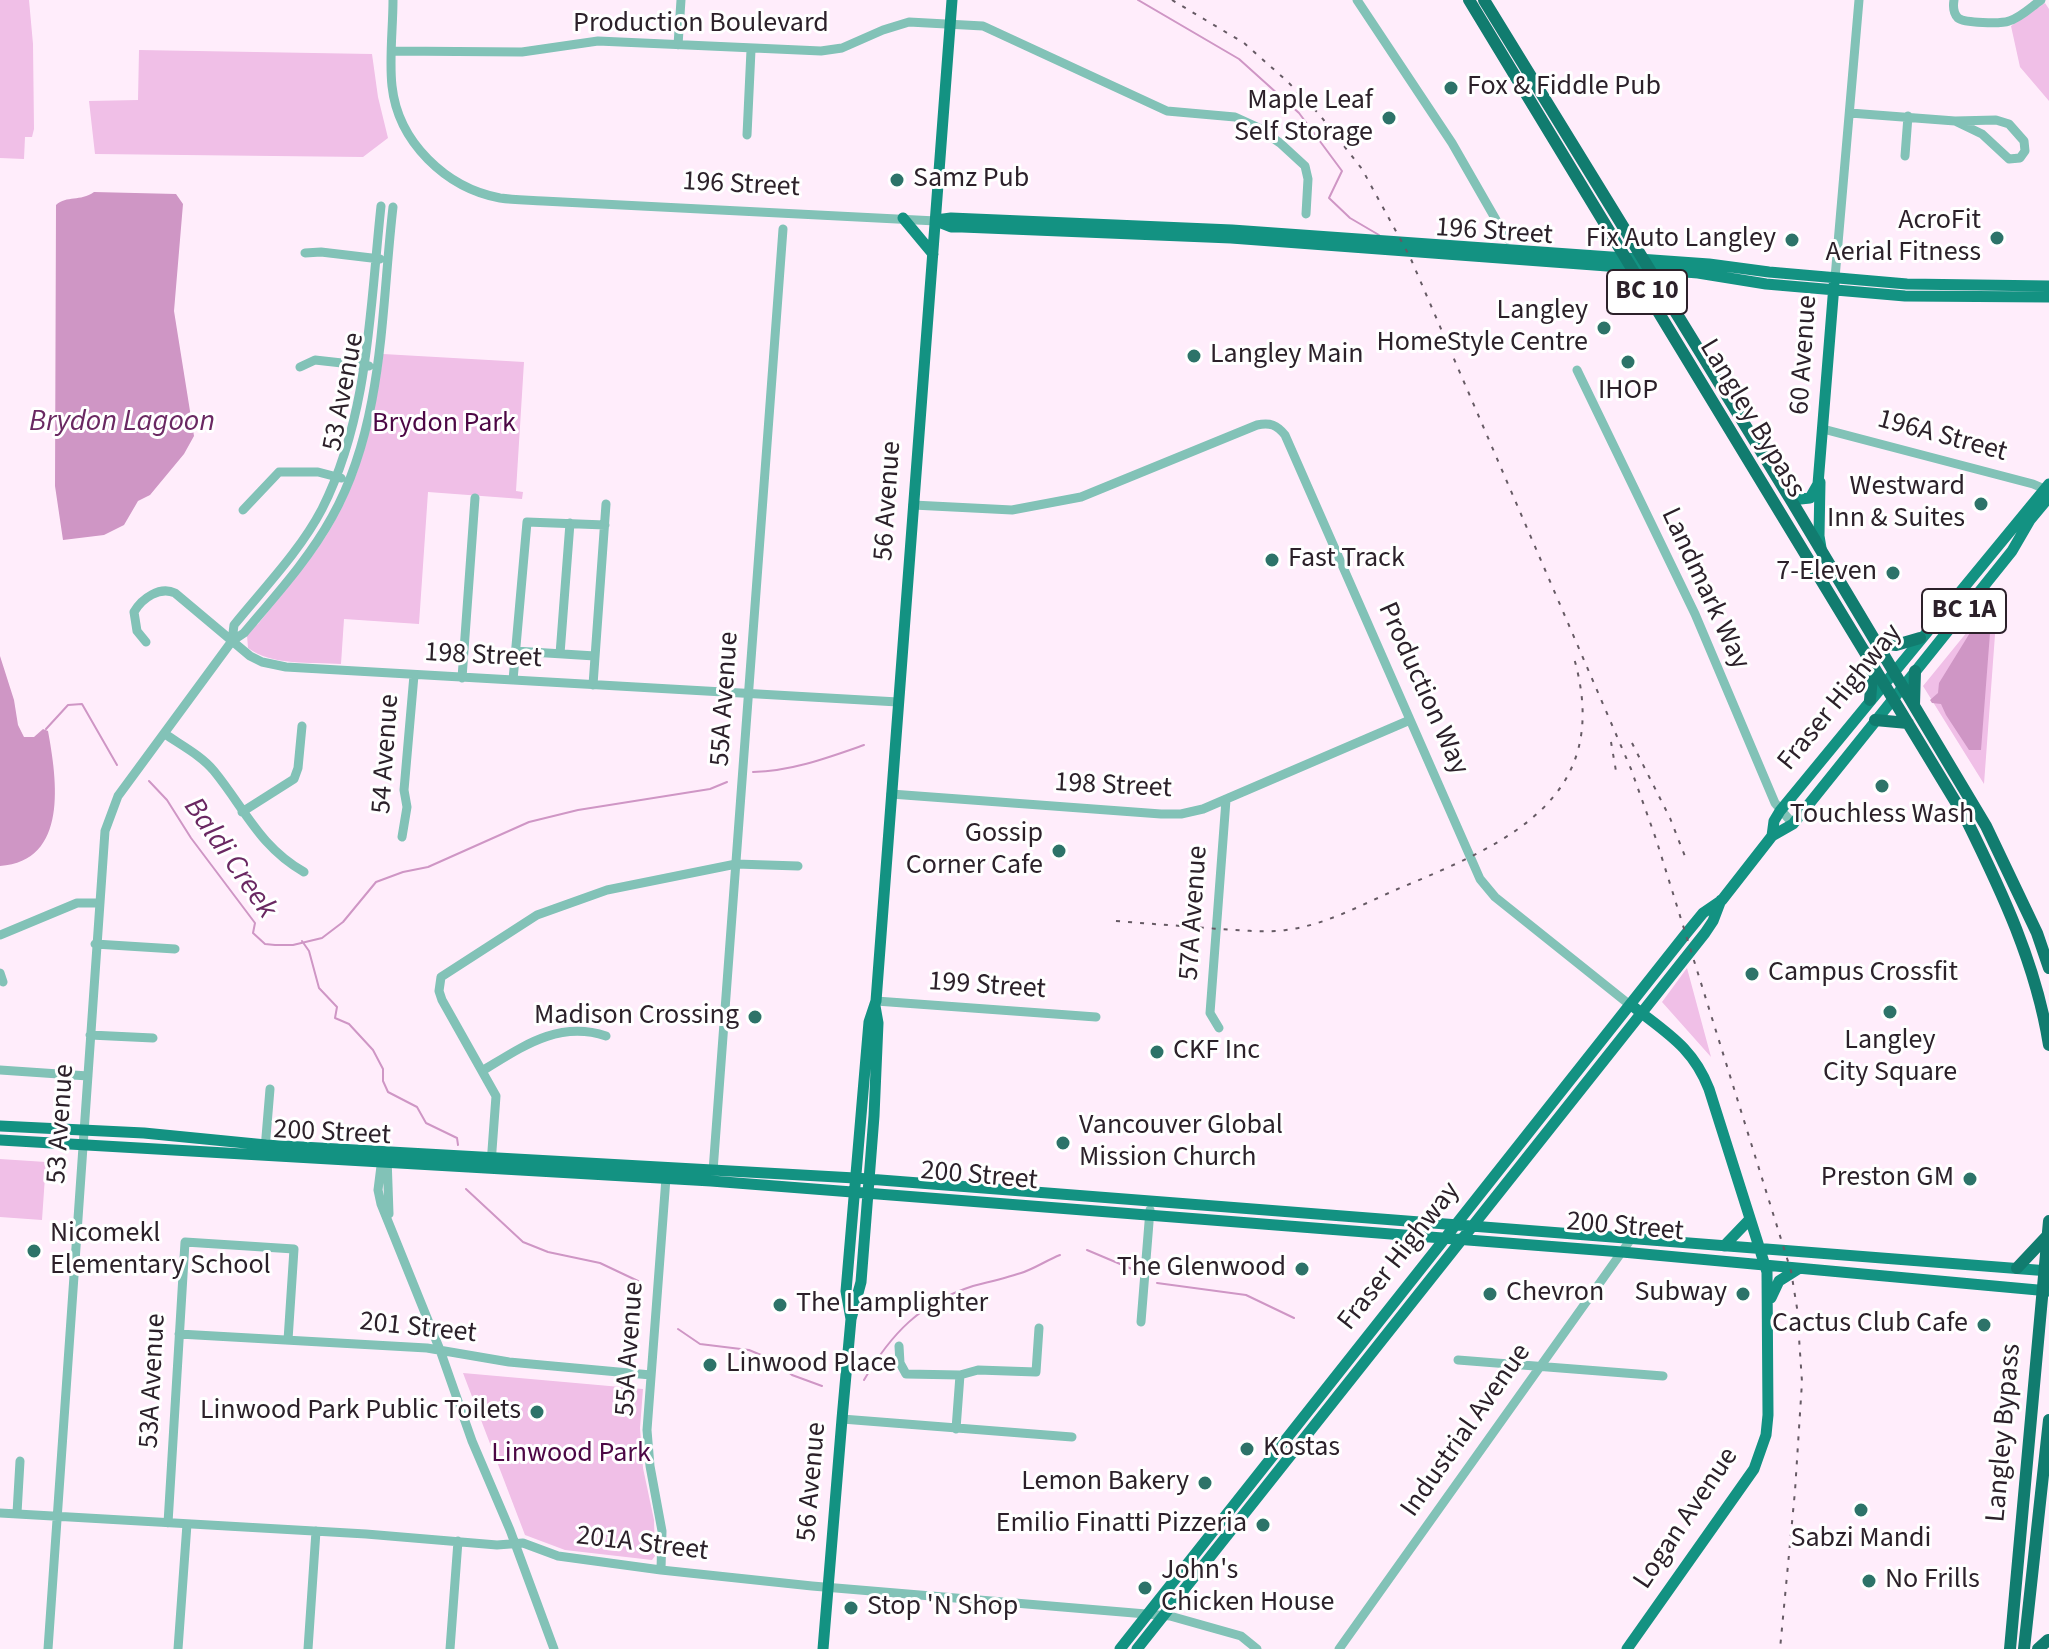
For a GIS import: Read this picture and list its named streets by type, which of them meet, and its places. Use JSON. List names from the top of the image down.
{
  "streets": {
    "highway": ["BC 10", "Langley Bypass"],
    "main road": [
      "196 Street",
      "60 Avenue",
      "56 Avenue",
      "BC 1A",
      "Production Way",
      "Fraser Highway",
      "200 Street",
      "Logan Avenue"
    ],
    "street": [
      "Production Boulevard",
      "53 Avenue",
      "196A Street",
      "Landmark Way",
      "198 Street",
      "55A Avenue",
      "54 Avenue",
      "57A Avenue",
      "199 Street",
      "201 Street",
      "53A Avenue",
      "Industrial Avenue",
      "201A Street"
    ]
  },
  "crossings": [
    ["Production Boulevard", "196 Street"],
    ["Production Boulevard", "56 Avenue"],
    ["196 Street", "60 Avenue"],
    ["196 Street", "56 Avenue"],
    ["60 Avenue", "Langley Bypass"],
    ["60 Avenue", "196A Street"],
    ["53 Avenue", "198 Street"],
    ["53 Avenue", "200 Street"],
    ["53 Avenue", "201A Street"],
    ["Langley Bypass", "Fraser Highway"],
    ["Langley Bypass", "200 Street"],
    ["196A Street", "Fraser Highway"],
    ["56 Avenue", "198 Street"],
    ["56 Avenue", "Production Way"],
    ["56 Avenue", "199 Street"],
    ["56 Avenue", "200 Street"],
    ["56 Avenue", "201A Street"],
    ["Landmark Way", "Fraser Highway"],
    ["198 Street", "Production Way"],
    ["198 Street", "55A Avenue"],
    ["198 Street", "54 Avenue"],
    ["198 Street", "57A Avenue"],
    ["Production Way", "Fraser Highway"],
    ["Production Way", "200 Street"],
    ["Production Way", "Logan Avenue"],
    ["Fraser Highway", "200 Street"],
    ["Fraser Highway", "201A Street"],
    ["55A Avenue", "200 Street"],
    ["55A Avenue", "201 Street"],
    ["55A Avenue", "201A Street"],
    ["200 Street", "Industrial Avenue"],
    ["200 Street", "Logan Avenue"],
    ["201 Street", "53A Avenue"],
    ["53A Avenue", "201A Street"]
  ],
  "water": ["Brydon Lagoon", "Baldi Creek"],
  "parks": ["Brydon Park", "Linwood Park"],
  "places": [
    "Fox & Fiddle Pub",
    "Maple Leaf Self Storage",
    "Samz Pub",
    "AcroFit Aerial Fitness",
    "Fix Auto Langley",
    "Langley HomeStyle Centre",
    "Langley Main",
    "IHOP",
    "Westward Inn & Suites",
    "Fast Track",
    "7-Eleven",
    "Touchless Wash",
    "Gossip Corner Cafe",
    "Campus Crossfit",
    "Langley City Square",
    "Madison Crossing",
    "CKF Inc",
    "Vancouver Global Mission Church",
    "Preston GM",
    "Nicomekl Elementary School",
    "The Glenwood",
    "Chevron",
    "Subway",
    "The Lamplighter",
    "Cactus Club Cafe",
    "Linwood Place",
    "Linwood Park Public Toilets",
    "Kostas",
    "Lemon Bakery",
    "Sabzi Mandi",
    "Emilio Finatti Pizzeria",
    "No Frills",
    "John's Chicken House",
    "Stop 'N Shop"
  ]
}
